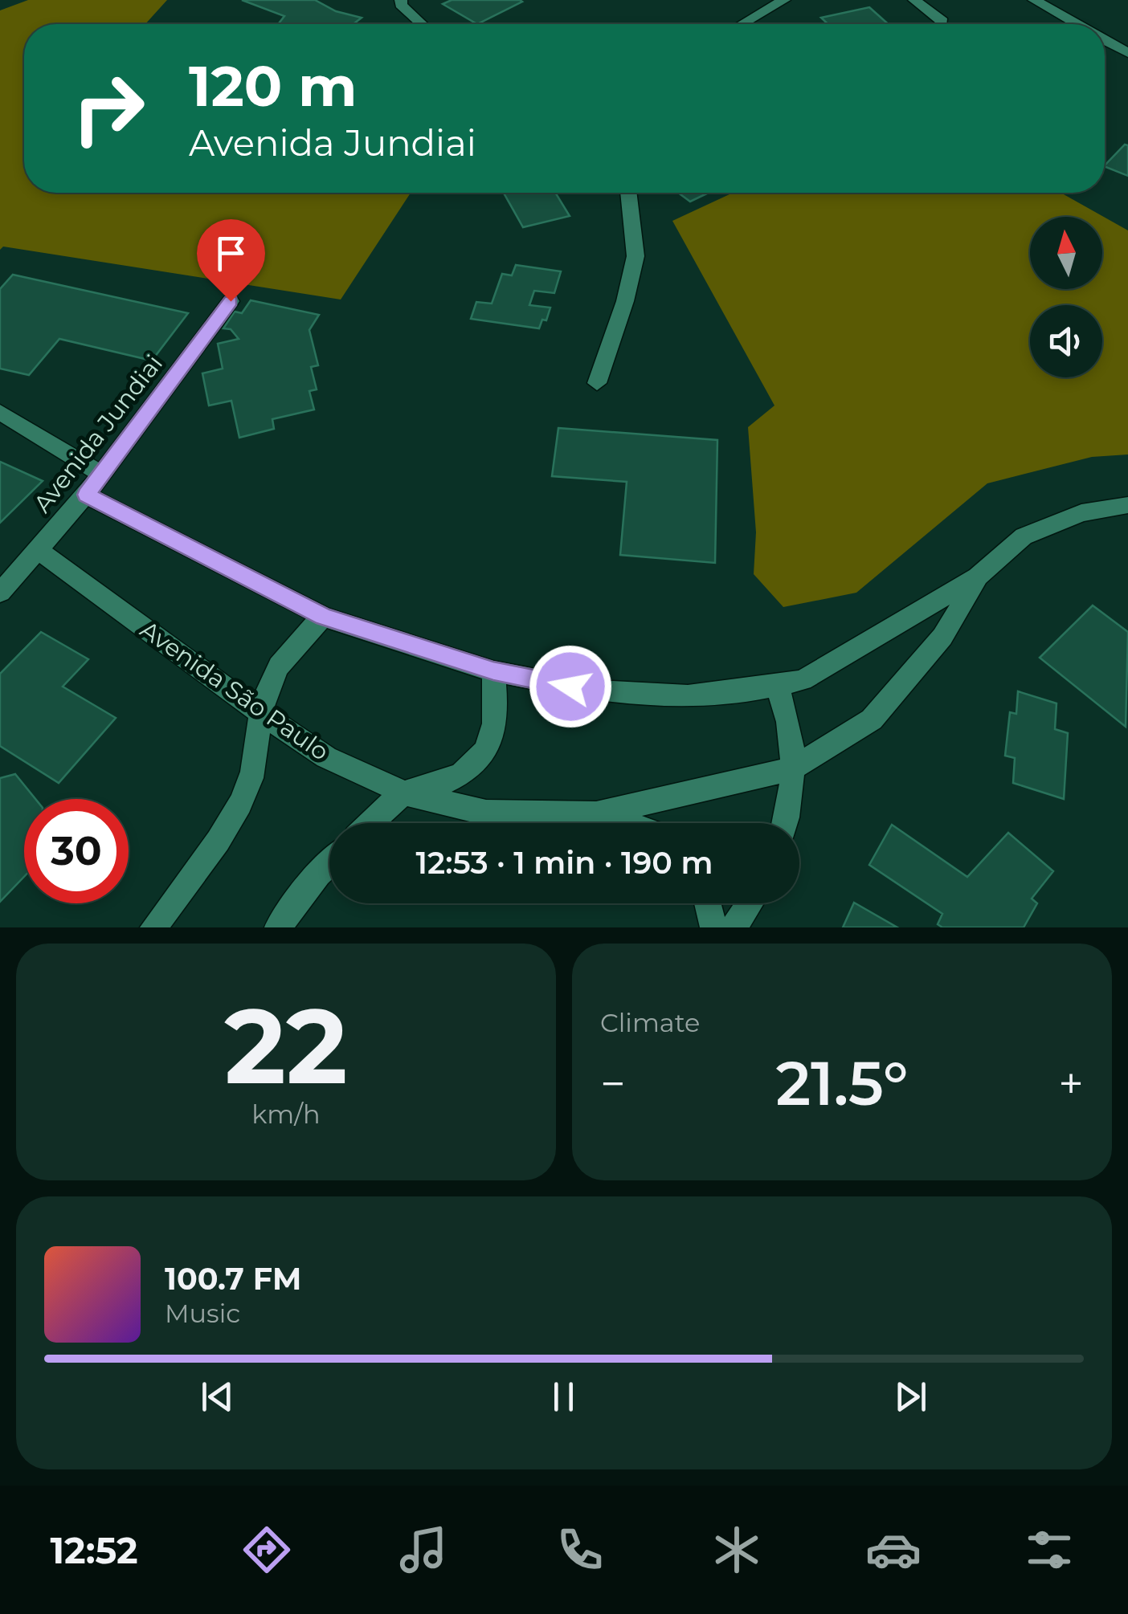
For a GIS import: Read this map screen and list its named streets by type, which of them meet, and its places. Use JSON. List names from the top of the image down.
{
  "streets": {
    "street": ["Avenida Jundiai", "Avenida São Paulo"]
  },
  "crossings": [
    ["Avenida Jundiai", "Avenida São Paulo"]
  ],
  "north": "top",
  "page": {
    "turn": ["120 m", "Avenida Jundiai"],
    "limit": "30",
    "trip": "12:53 · 1 min · 190 m",
    "tile": [
      ["22", "km/h"],
      "Climate"
    ],
    "heat": ["−", "21.5°", "+"],
    "song": ["100.7 FM", "Music"],
    "tabs": "12:52"
  }
}
